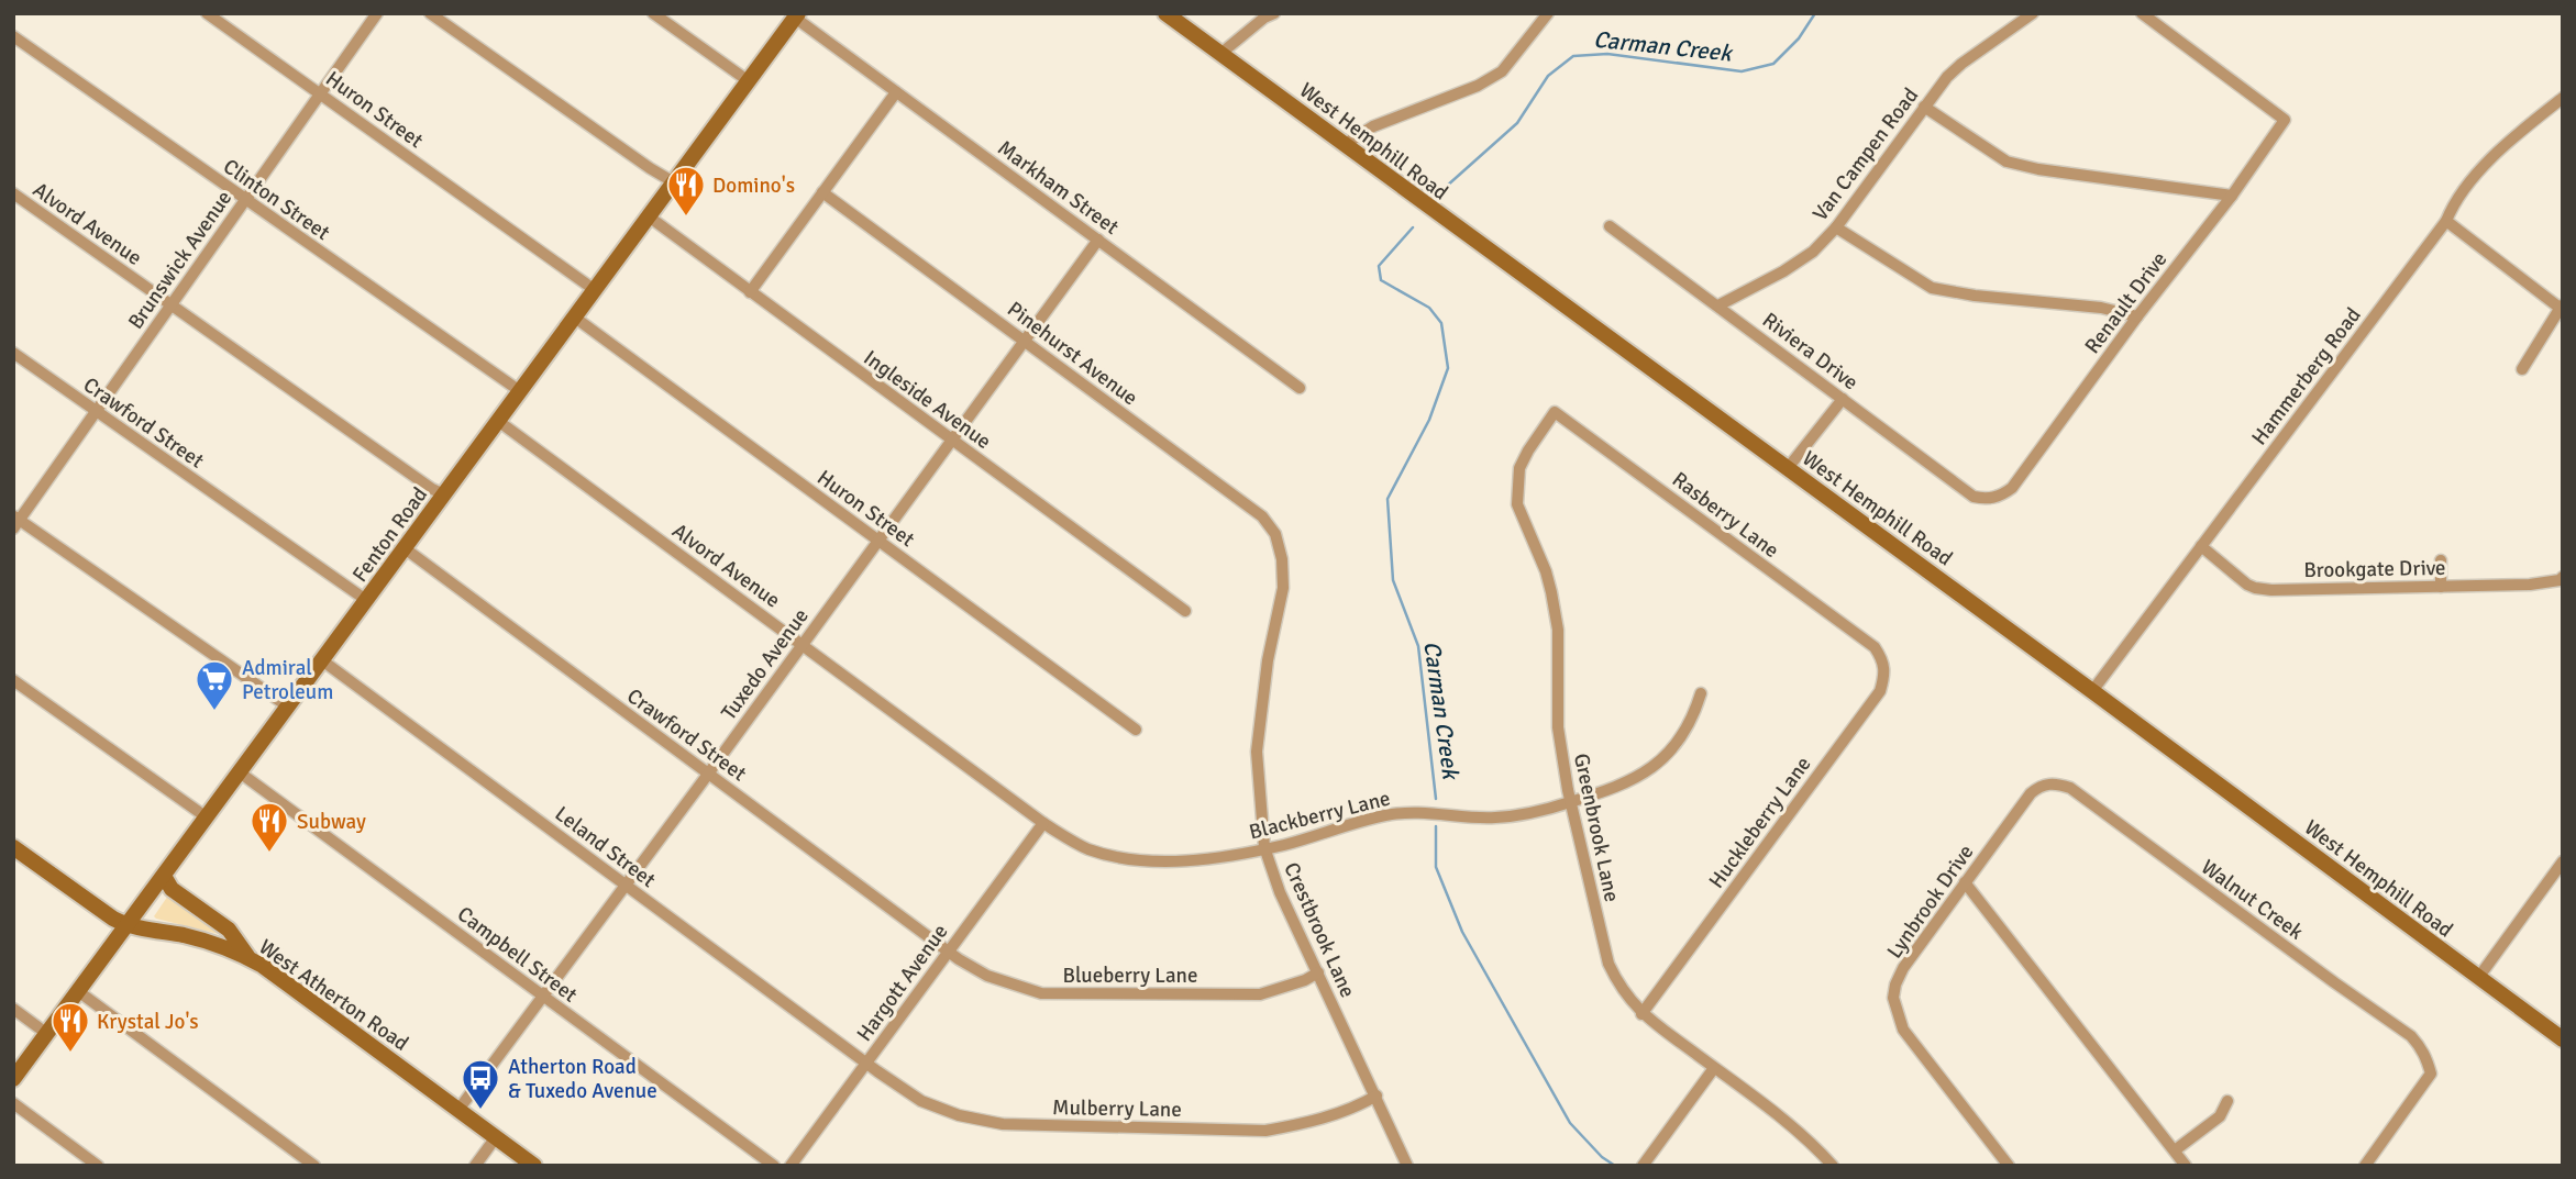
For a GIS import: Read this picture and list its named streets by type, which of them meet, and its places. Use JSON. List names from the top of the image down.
{
  "streets": {
    "street": [
      "Huron Street",
      "West Hemphill Road",
      "Van Campen Road",
      "Markham Street",
      "Clinton Street",
      "Alvord Avenue",
      "Brunswick Avenue",
      "Renault Drive",
      "Riviera Drive",
      "Pinehurst Avenue",
      "Hammerberg Road",
      "Ingleside Avenue",
      "Crawford Street",
      "Rasberry Lane",
      "Fenton Road",
      "Brookgate Drive",
      "Tuxedo Avenue",
      "Blackberry Lane",
      "Huckleberry Lane",
      "Greenbrook Lane",
      "Leland Street",
      "Walnut Creek",
      "Lynbrook Drive",
      "Crestbrook Lane",
      "Campbell Street",
      "Blueberry Lane",
      "Hargott Avenue",
      "West Atherton Road",
      "Mulberry Lane"
    ]
  },
  "crossings": [
    ["Huron Street", "Brunswick Avenue"],
    ["Huron Street", "Fenton Road"],
    ["Huron Street", "Tuxedo Avenue"],
    ["West Hemphill Road", "Hammerberg Road"],
    ["Van Campen Road", "Riviera Drive"],
    ["Markham Street", "Fenton Road"],
    ["Markham Street", "Tuxedo Avenue"],
    ["Clinton Street", "Brunswick Avenue"],
    ["Clinton Street", "Fenton Road"],
    ["Alvord Avenue", "Brunswick Avenue"],
    ["Alvord Avenue", "Fenton Road"],
    ["Alvord Avenue", "Tuxedo Avenue"],
    ["Alvord Avenue", "Blackberry Lane"],
    ["Alvord Avenue", "Hargott Avenue"],
    ["Brunswick Avenue", "Crawford Street"],
    ["Renault Drive", "Riviera Drive"],
    ["Pinehurst Avenue", "Tuxedo Avenue"],
    ["Pinehurst Avenue", "Crestbrook Lane"],
    ["Hammerberg Road", "Brookgate Drive"],
    ["Ingleside Avenue", "Fenton Road"],
    ["Ingleside Avenue", "Tuxedo Avenue"],
    ["Crawford Street", "Fenton Road"],
    ["Crawford Street", "Tuxedo Avenue"],
    ["Crawford Street", "Blueberry Lane"],
    ["Crawford Street", "Hargott Avenue"],
    ["Rasberry Lane", "Huckleberry Lane"],
    ["Rasberry Lane", "Greenbrook Lane"],
    ["Fenton Road", "Leland Street"],
    ["Fenton Road", "Campbell Street"],
    ["Fenton Road", "West Atherton Road"],
    ["Tuxedo Avenue", "Leland Street"],
    ["Tuxedo Avenue", "Campbell Street"],
    ["Tuxedo Avenue", "West Atherton Road"],
    ["Blackberry Lane", "Greenbrook Lane"],
    ["Blackberry Lane", "Crestbrook Lane"],
    ["Blackberry Lane", "Hargott Avenue"],
    ["Huckleberry Lane", "Greenbrook Lane"],
    ["Leland Street", "Hargott Avenue"],
    ["Leland Street", "Mulberry Lane"],
    ["Walnut Creek", "Lynbrook Drive"],
    ["Crestbrook Lane", "Blueberry Lane"],
    ["Crestbrook Lane", "Mulberry Lane"],
    ["Blueberry Lane", "Hargott Avenue"],
    ["Hargott Avenue", "Mulberry Lane"]
  ],
  "water": ["Carman Creek"],
  "places": {
    "restaurant": ["Domino's", "Subway", "Krystal Jo's"],
    "supermarket": ["Admiral Petroleum"],
    "bus stop": ["Atherton Road & Tuxedo Avenue"]
  }
}
